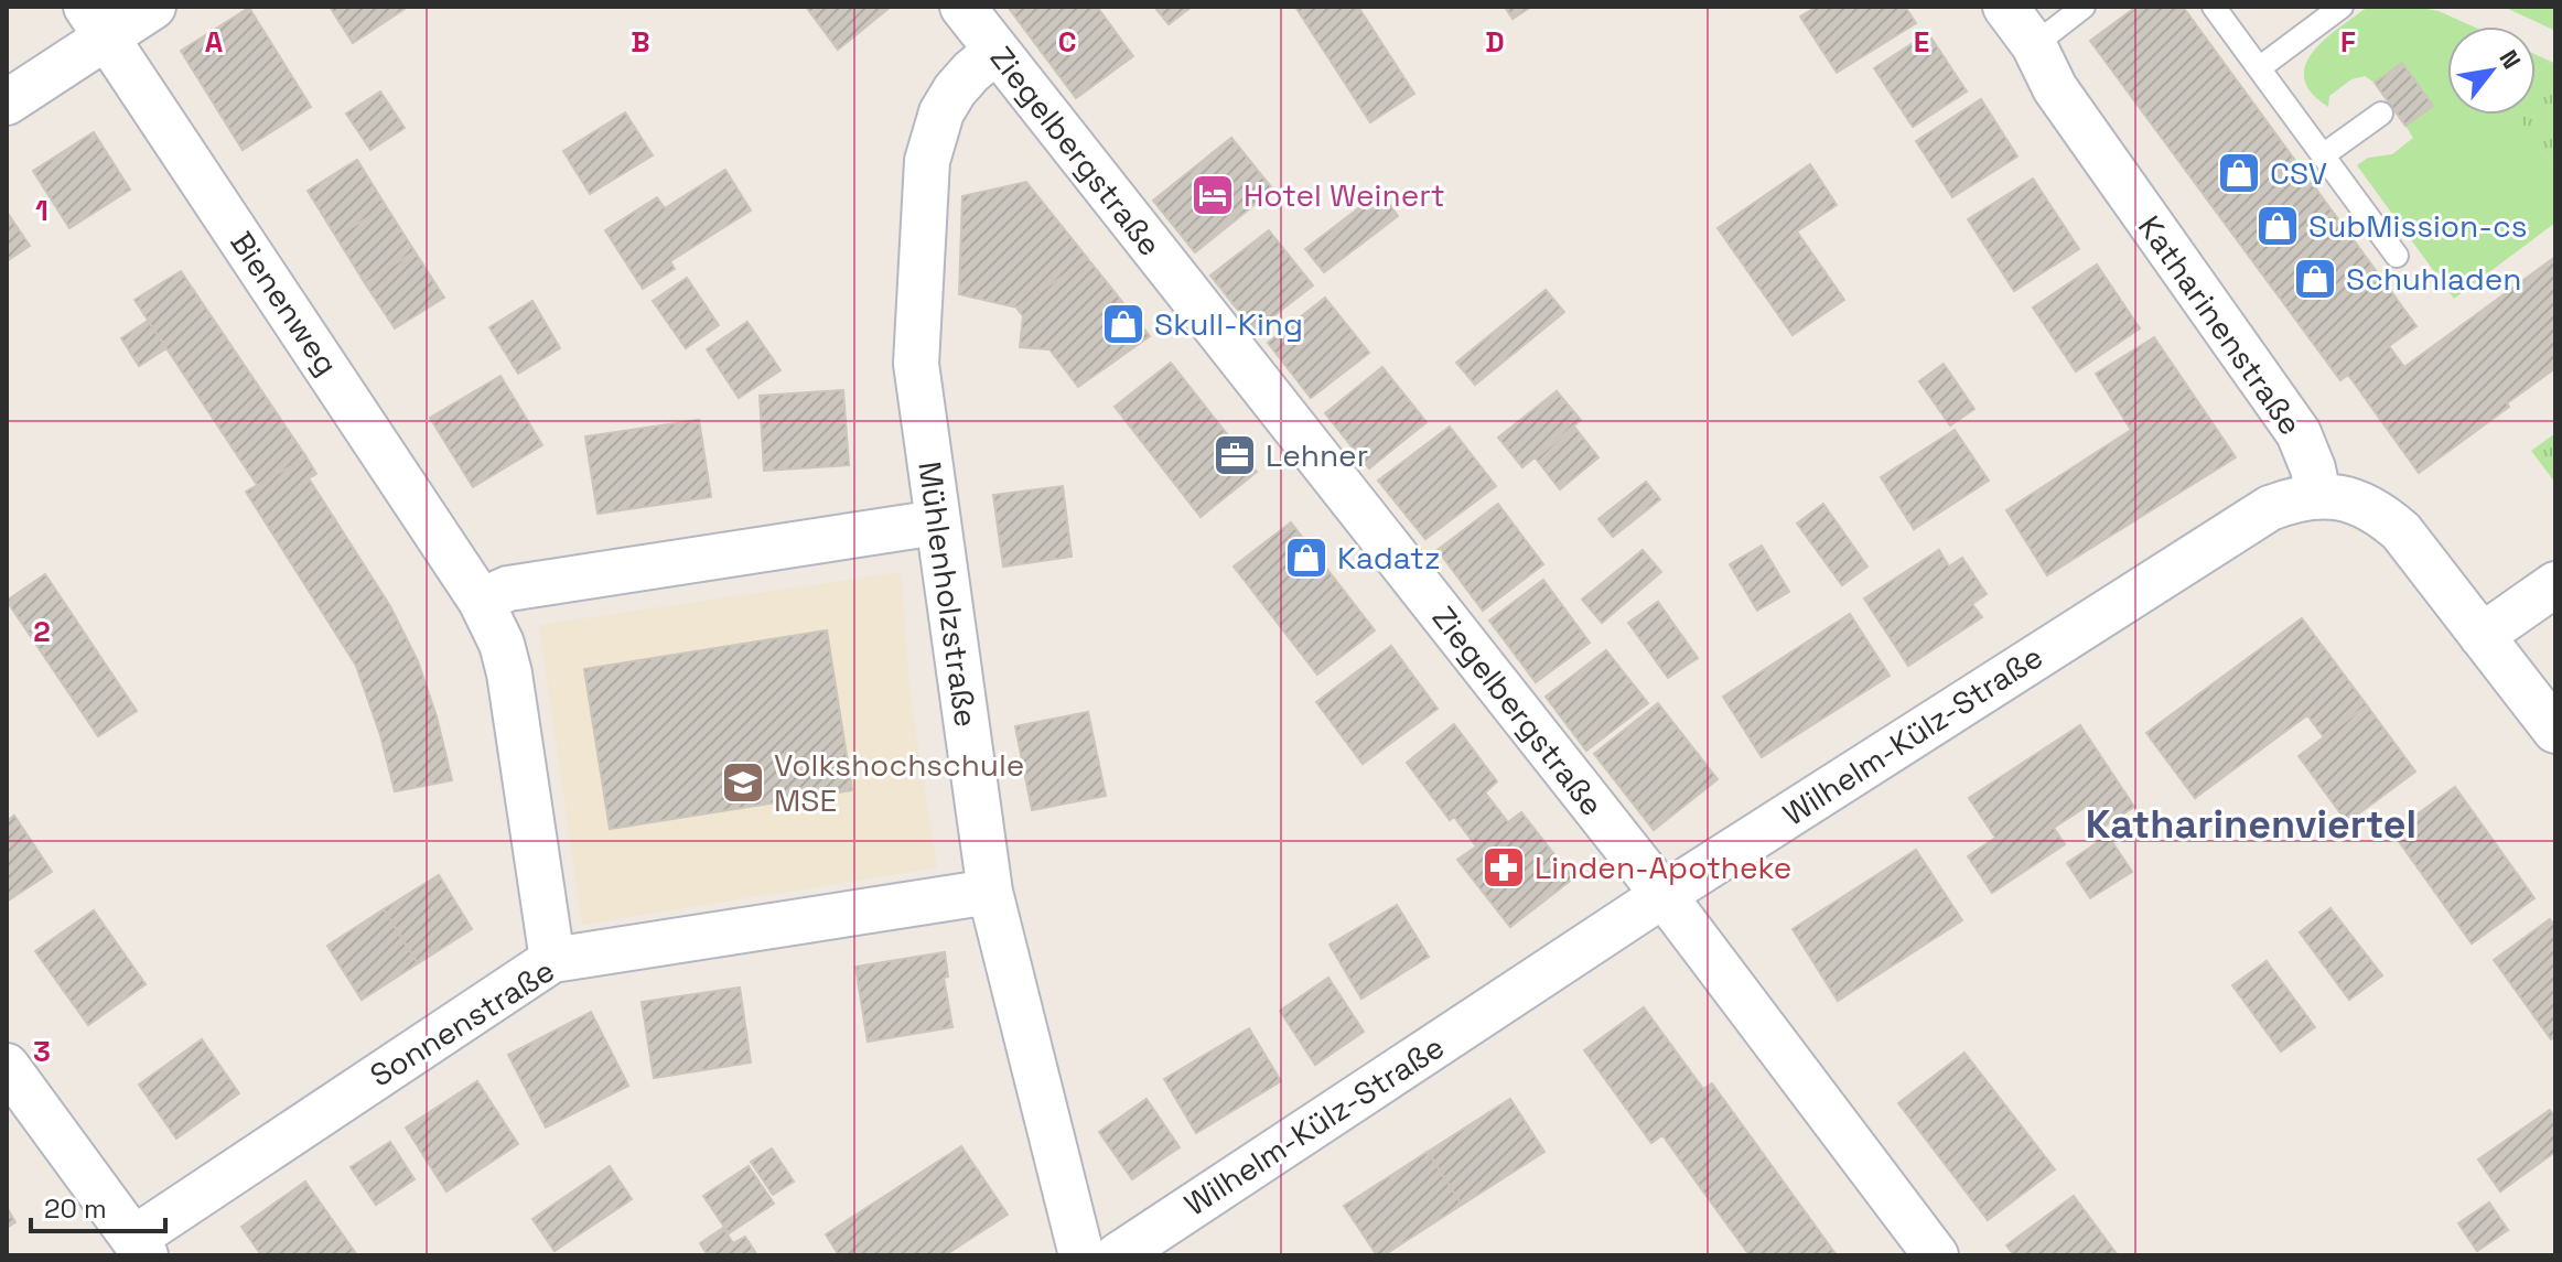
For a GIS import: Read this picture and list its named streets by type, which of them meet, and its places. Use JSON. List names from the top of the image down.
{
  "streets": {
    "street": [
      "Ziegelbergstraße",
      "Bienenweg",
      "Katharinenstraße",
      "Mühlenholzstraße",
      "Wilhelm-Külz-Straße",
      "Sonnenstraße"
    ]
  },
  "crossings": [
    ["Ziegelbergstraße", "Mühlenholzstraße"],
    ["Ziegelbergstraße", "Wilhelm-Külz-Straße"],
    ["Bienenweg", "Sonnenstraße"],
    ["Katharinenstraße", "Wilhelm-Külz-Straße"],
    ["Mühlenholzstraße", "Sonnenstraße"]
  ],
  "districts": ["Katharinenviertel"],
  "places": {
    "shop": [
      "CSV",
      "SubMission-cs",
      "Schuhladen",
      "Skull-King",
      "Kadatz"
    ],
    "hotel": ["Hotel Weinert"],
    "office": ["Lehner"],
    "school or university": ["Volkshochschule MSE"],
    "pharmacy": ["Linden-Apotheke"]
  },
  "scale_bar": "20 m",
  "north": "top right",
  "grid": {
    "columns": [
      "A",
      "B",
      "C",
      "D",
      "E",
      "F"
    ],
    "rows": ["1", "2", "3"]
  }
}
